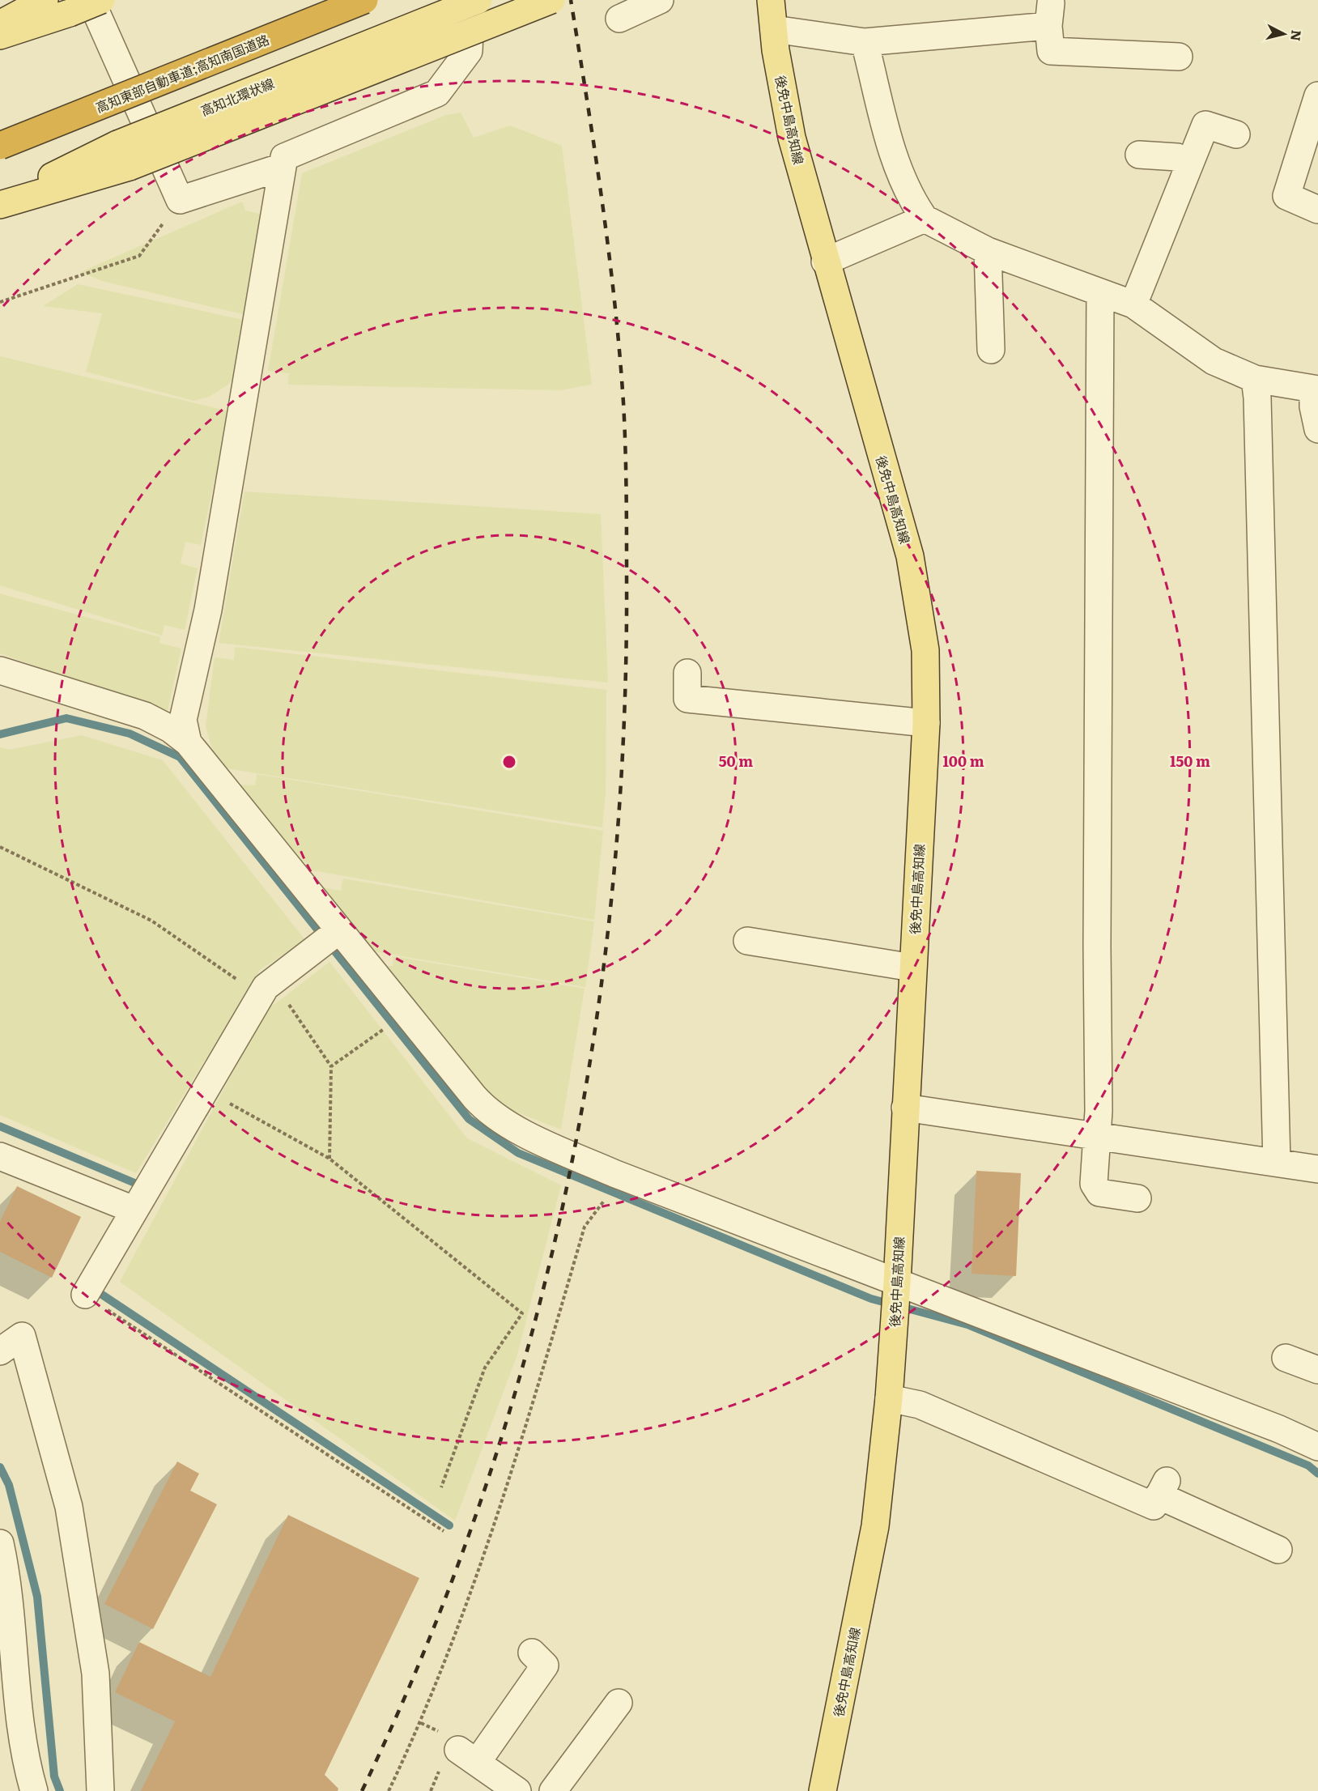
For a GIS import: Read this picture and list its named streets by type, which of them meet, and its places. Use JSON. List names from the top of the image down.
{
  "streets": {
    "highway": ["高知東部自動車道;高知南国道路"],
    "main road": ["高知北環状線", "後免中島高知線"]
  },
  "north": "right",
  "rings": ["50 m", "100 m", "150 m"]
}
